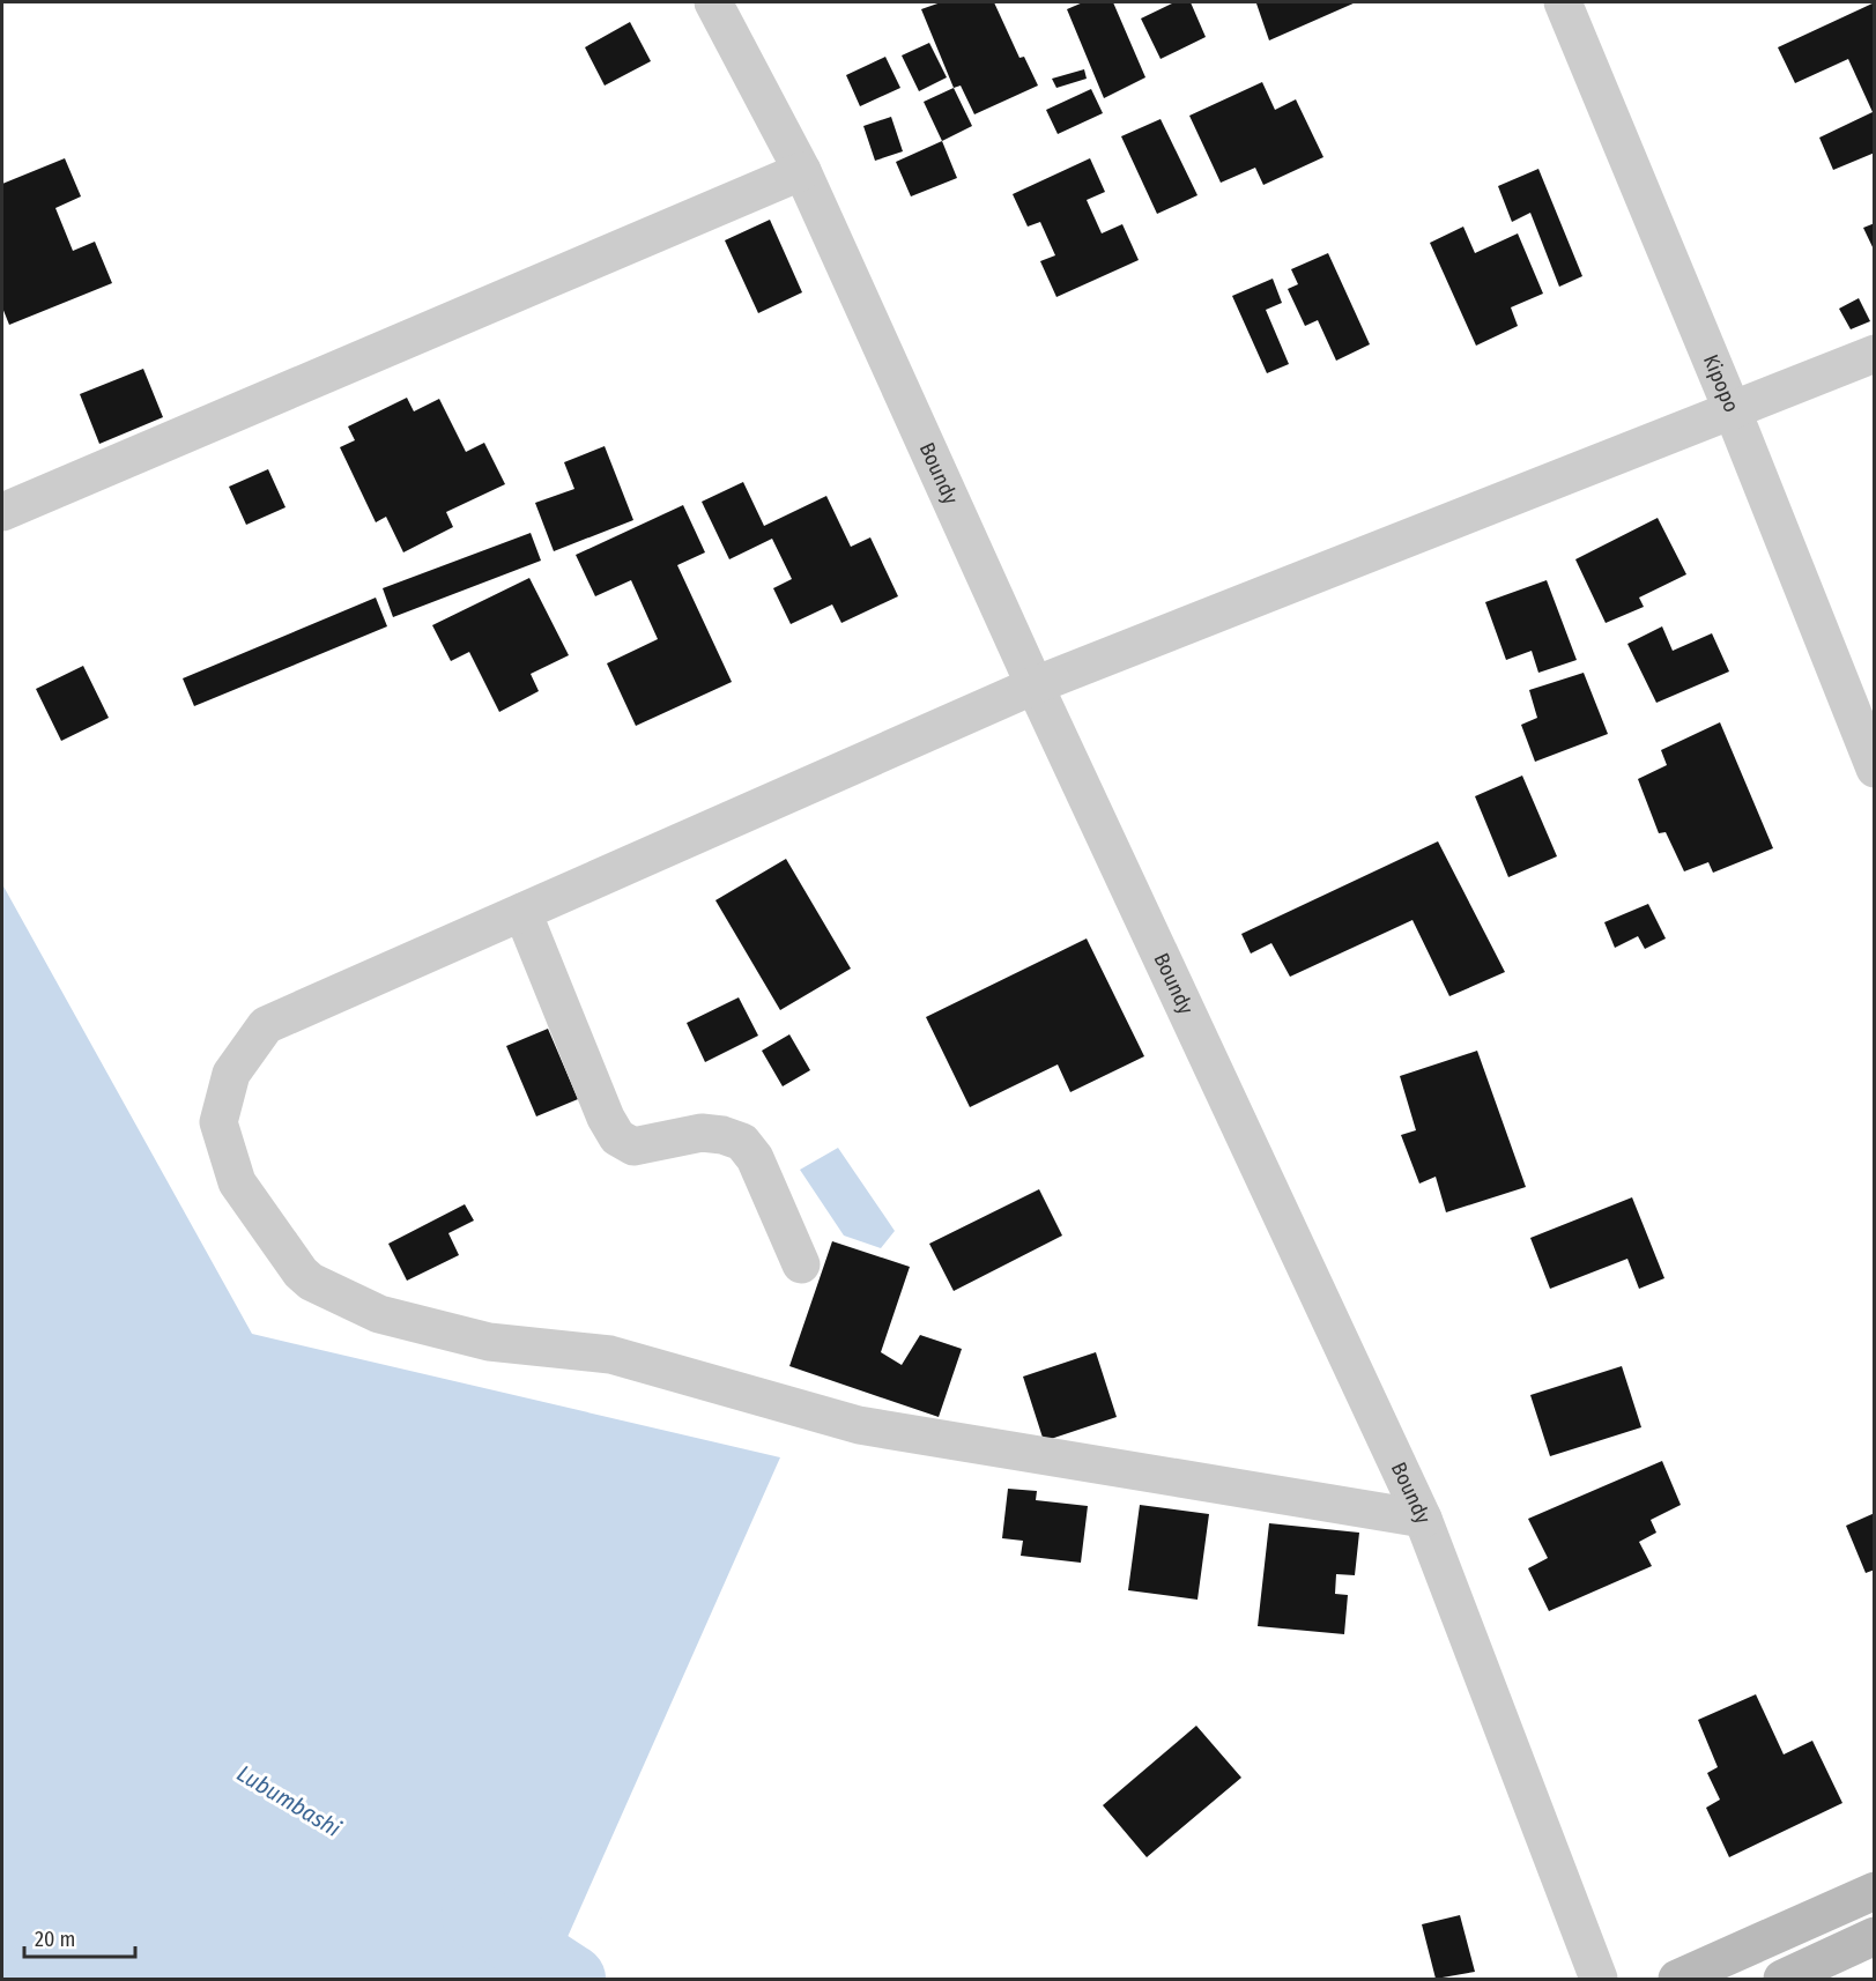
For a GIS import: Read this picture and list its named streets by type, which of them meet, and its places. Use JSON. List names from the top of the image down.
{
  "streets": {
    "street": ["Kipopo", "Boundy"]
  },
  "water": ["Lubumbashi"],
  "scale_bar": "20 m"
}
